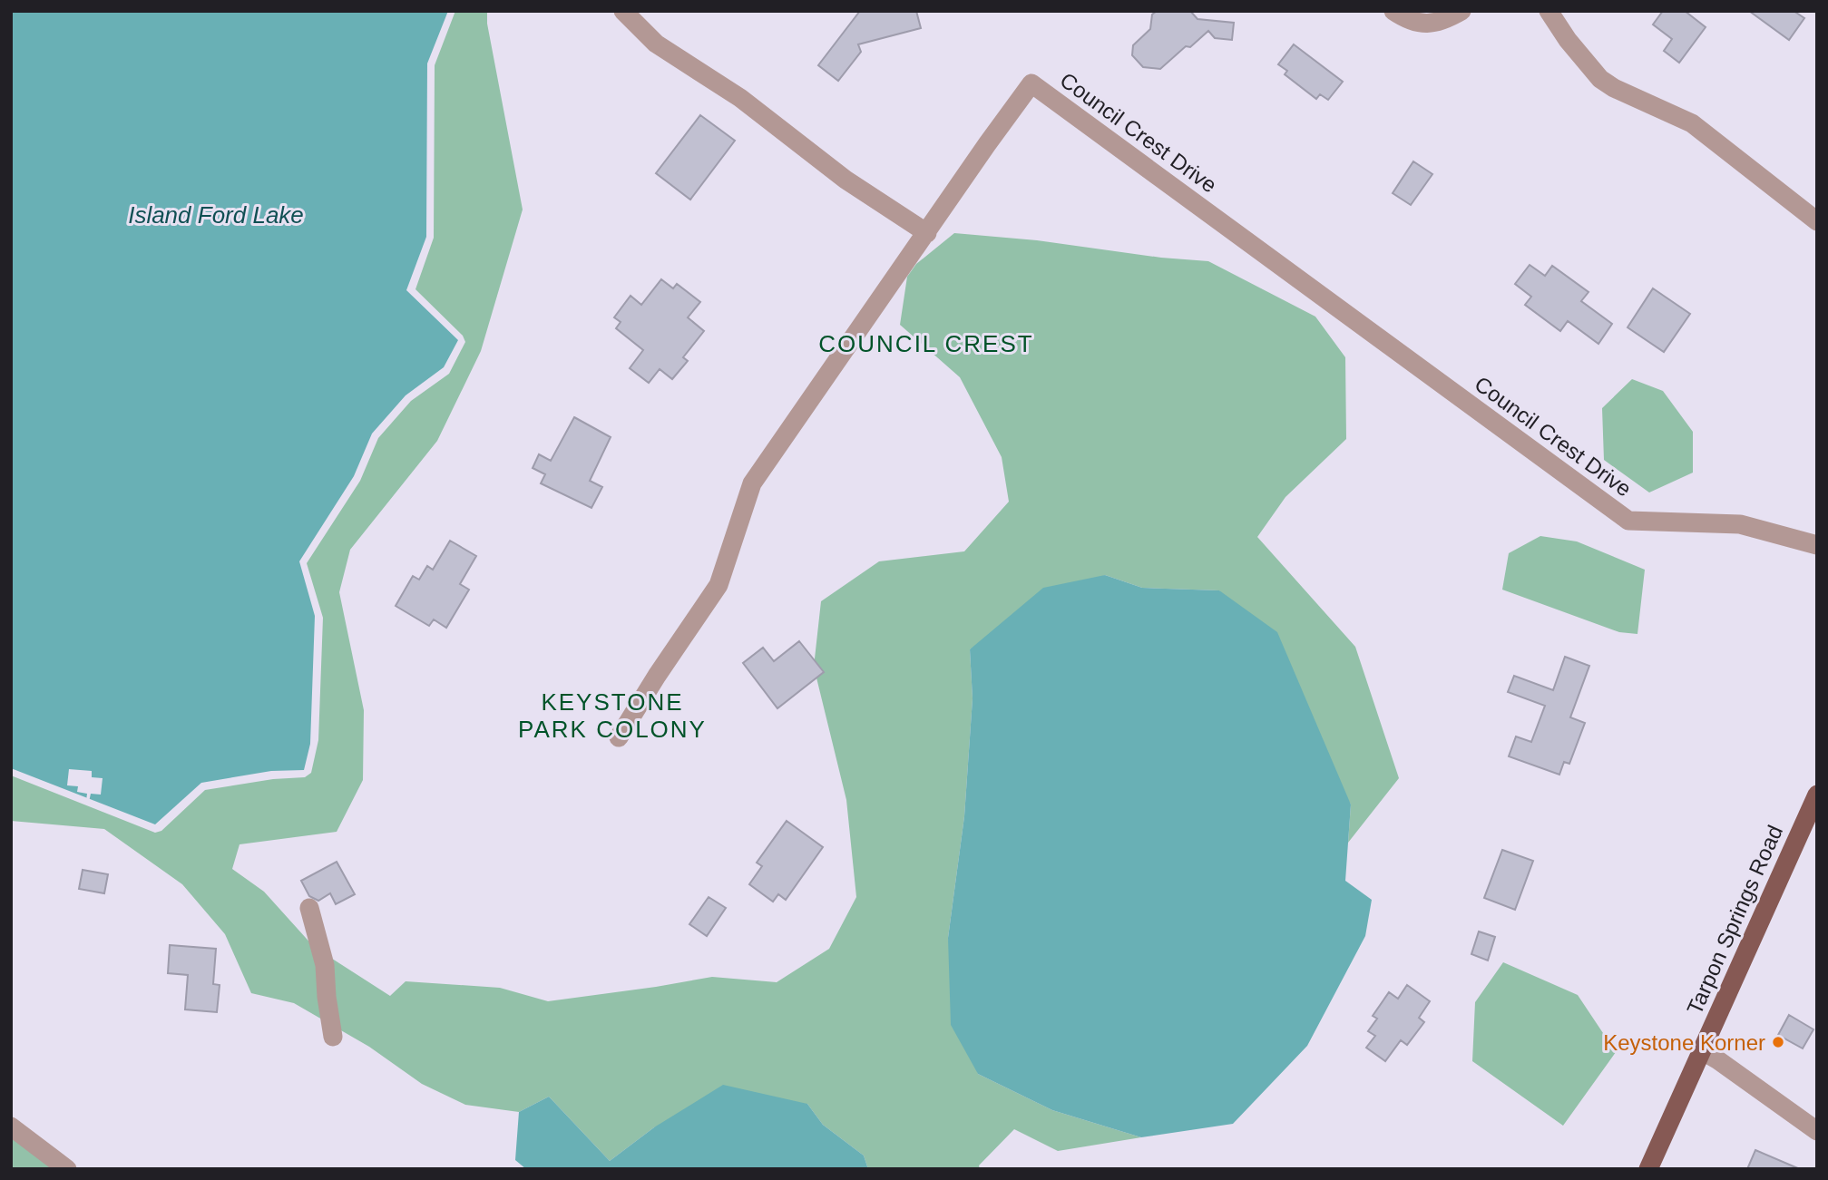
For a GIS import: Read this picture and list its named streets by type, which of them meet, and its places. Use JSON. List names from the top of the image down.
{
  "streets": {
    "main road": ["Tarpon Springs Road"],
    "street": ["Council Crest Drive"]
  },
  "districts": ["COUNCIL CREST", "KEYSTONE PARK COLONY"],
  "water": ["Island Ford Lake"],
  "places": ["Keystone Korner"]
}
